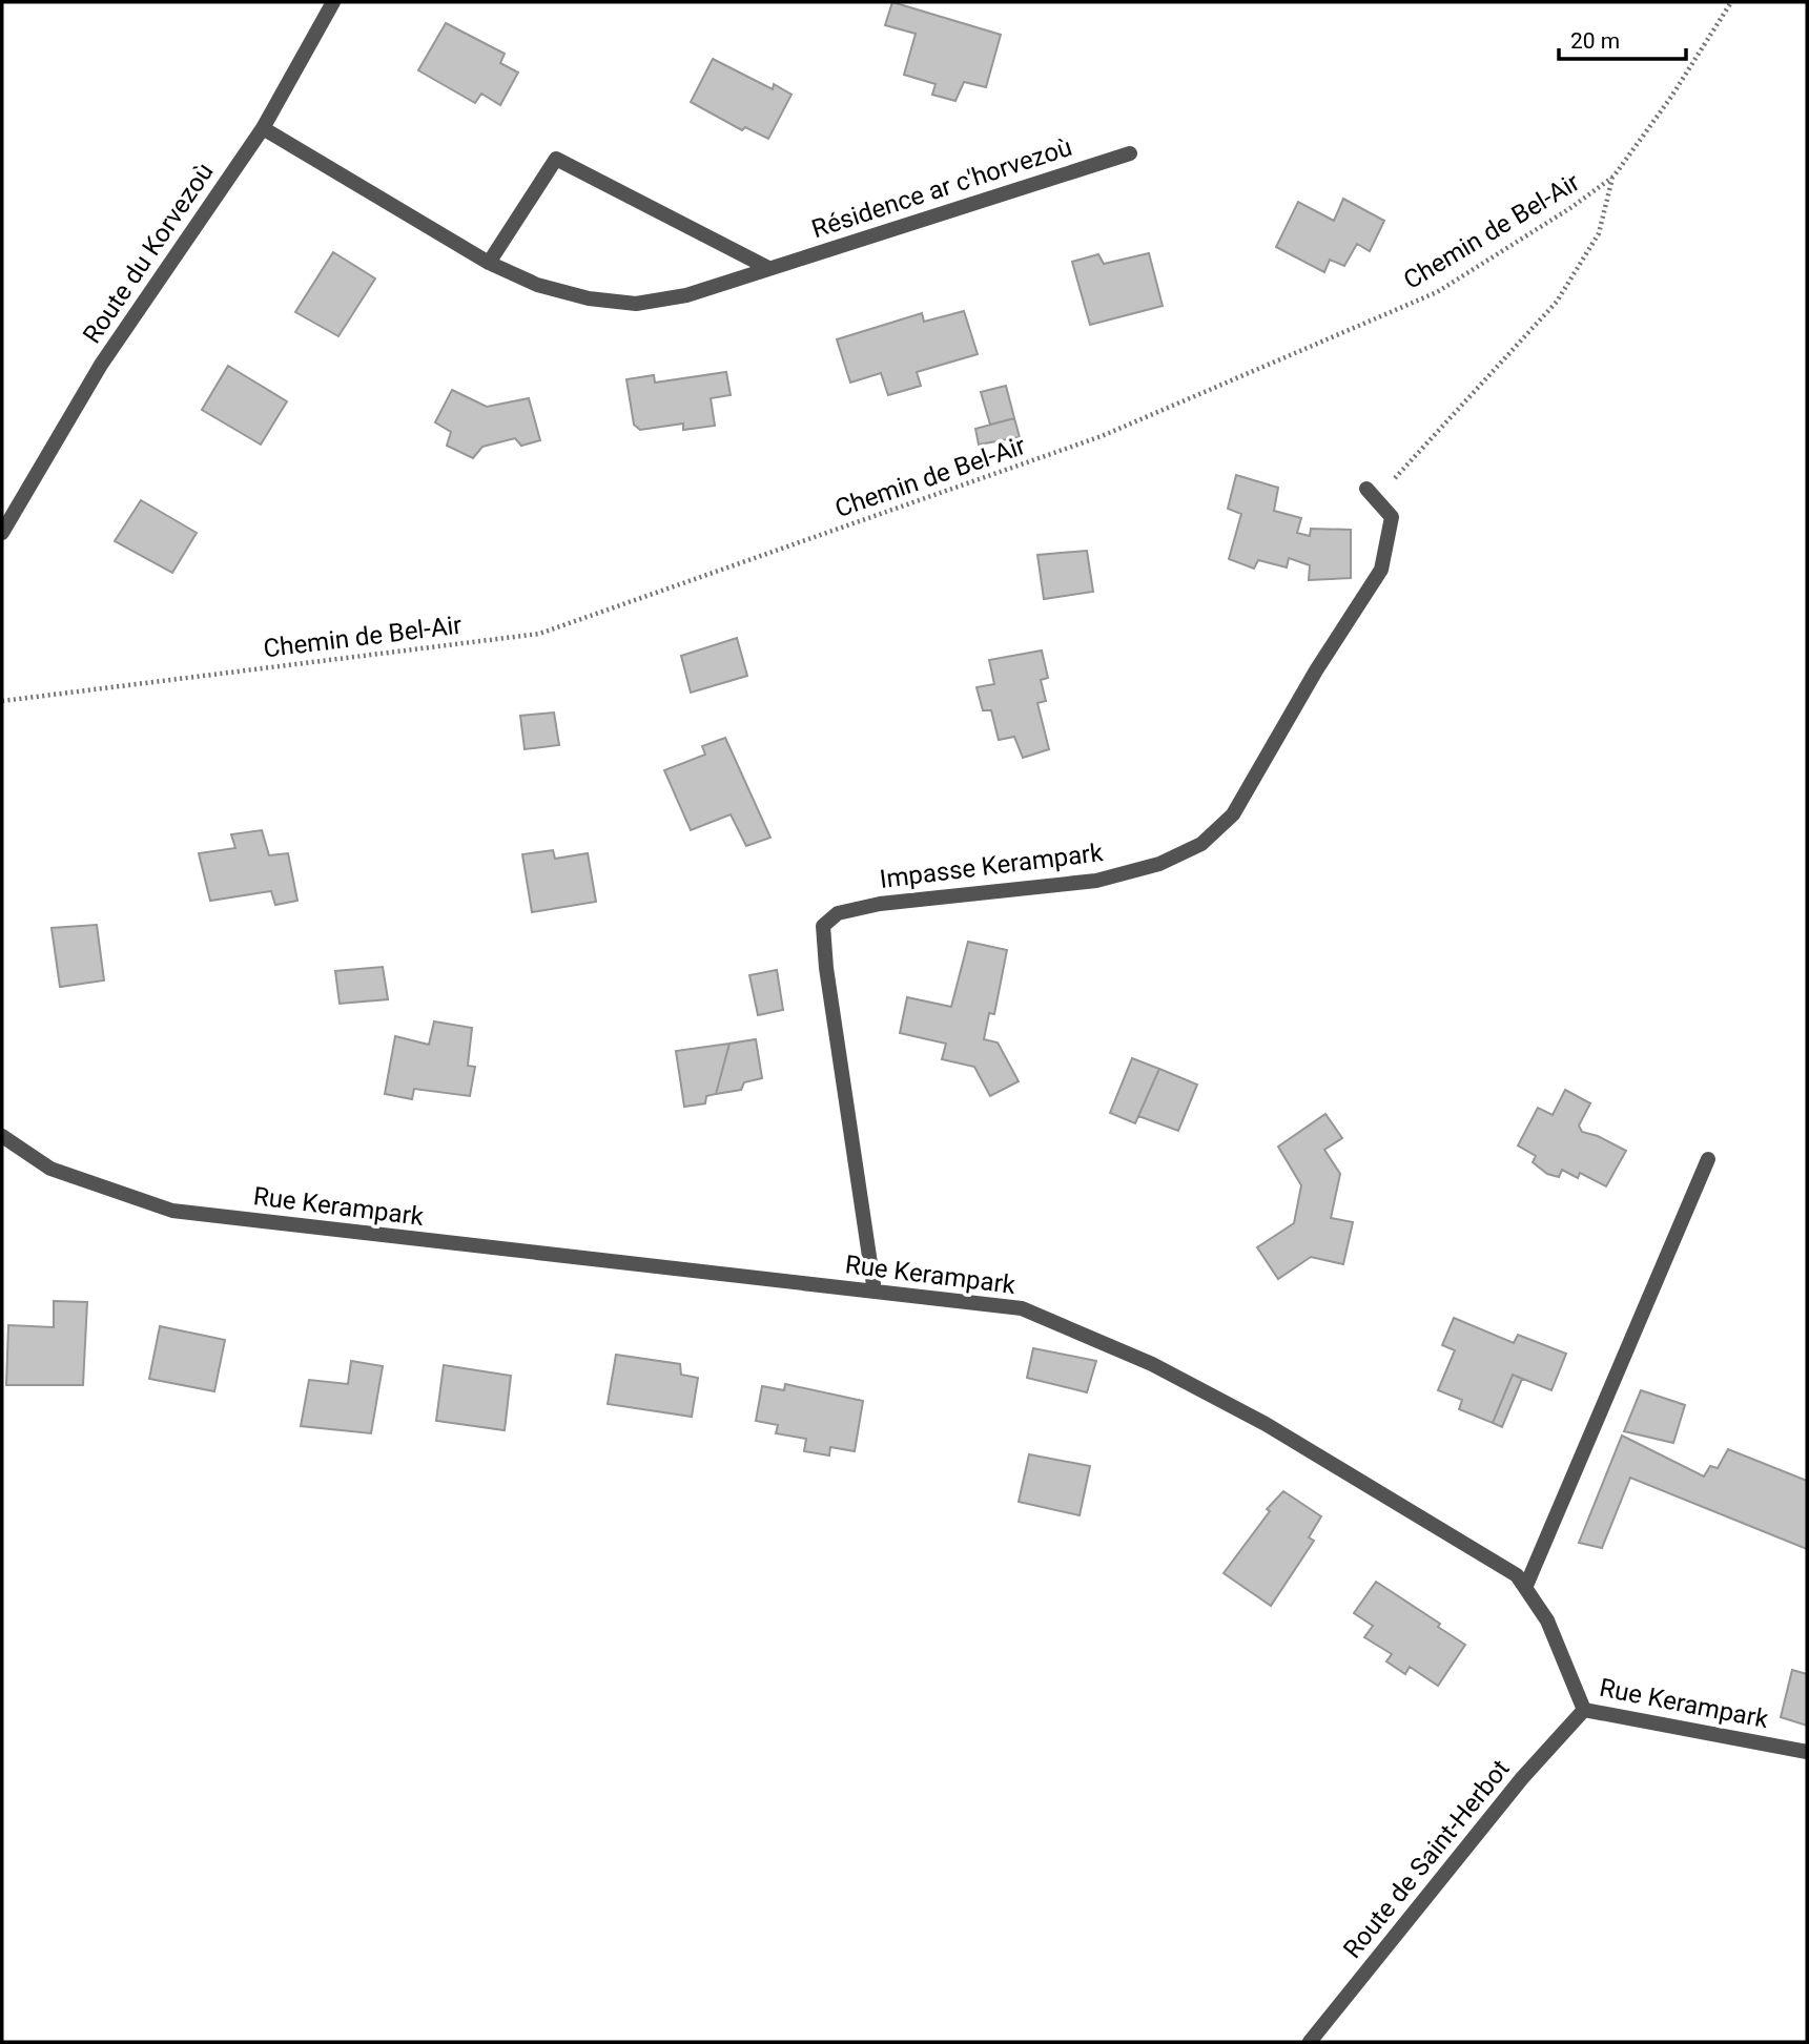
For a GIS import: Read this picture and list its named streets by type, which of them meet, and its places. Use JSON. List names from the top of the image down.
{
  "streets": {
    "street": [
      "Résidence ar c'horvezoù",
      "Route du Korvezoù",
      "Impasse Kerampark",
      "Rue Kerampark",
      "Route de Saint-Herbot"
    ],
    "path": ["Chemin de Bel-Air"]
  },
  "crossings": [
    ["Résidence ar c'horvezoù", "Route du Korvezoù"],
    ["Impasse Kerampark", "Rue Kerampark"],
    ["Rue Kerampark", "Route de Saint-Herbot"]
  ],
  "scale_bar": "20 m"
}
